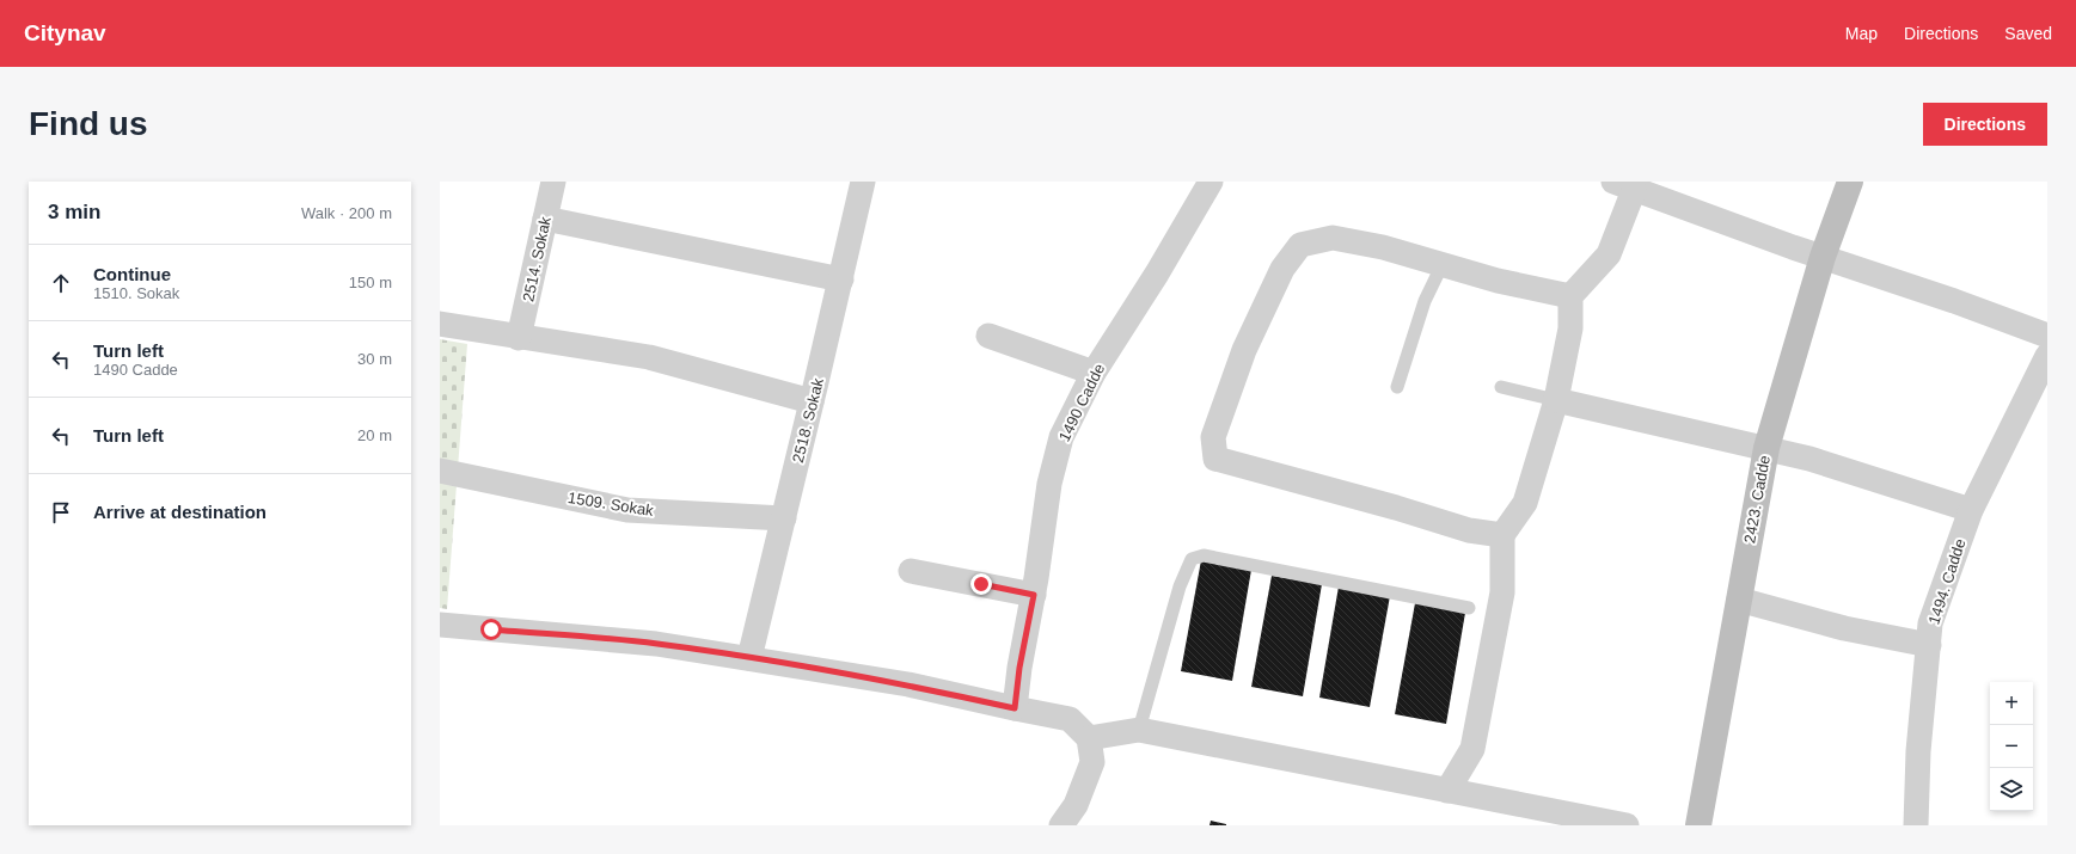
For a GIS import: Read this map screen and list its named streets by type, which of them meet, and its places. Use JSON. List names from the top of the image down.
{
  "streets": {
    "main road": ["2423. Cadde"],
    "street": [
      "2514. Sokak",
      "1490 Cadde",
      "2518. Sokak",
      "1509. Sokak",
      "1494. Cadde"
    ]
  },
  "crossings": [
    ["2518. Sokak", "1509. Sokak"]
  ],
  "page": {
    "header": "Citynav",
    "nav": ["Map", "Directions", "Saved"],
    "buttons": "Directions",
    "title": "Find us",
    "heading": ["3 min", "Walk · 200 m"],
    "list": [
      ["Continue", "1510. Sokak", "150 m"],
      ["Turn left", "1490 Cadde", "30 m"],
      ["Turn left", "20 m"],
      "Arrive at destination"
    ],
    "map_buttons": ["+", "−"]
  }
}
